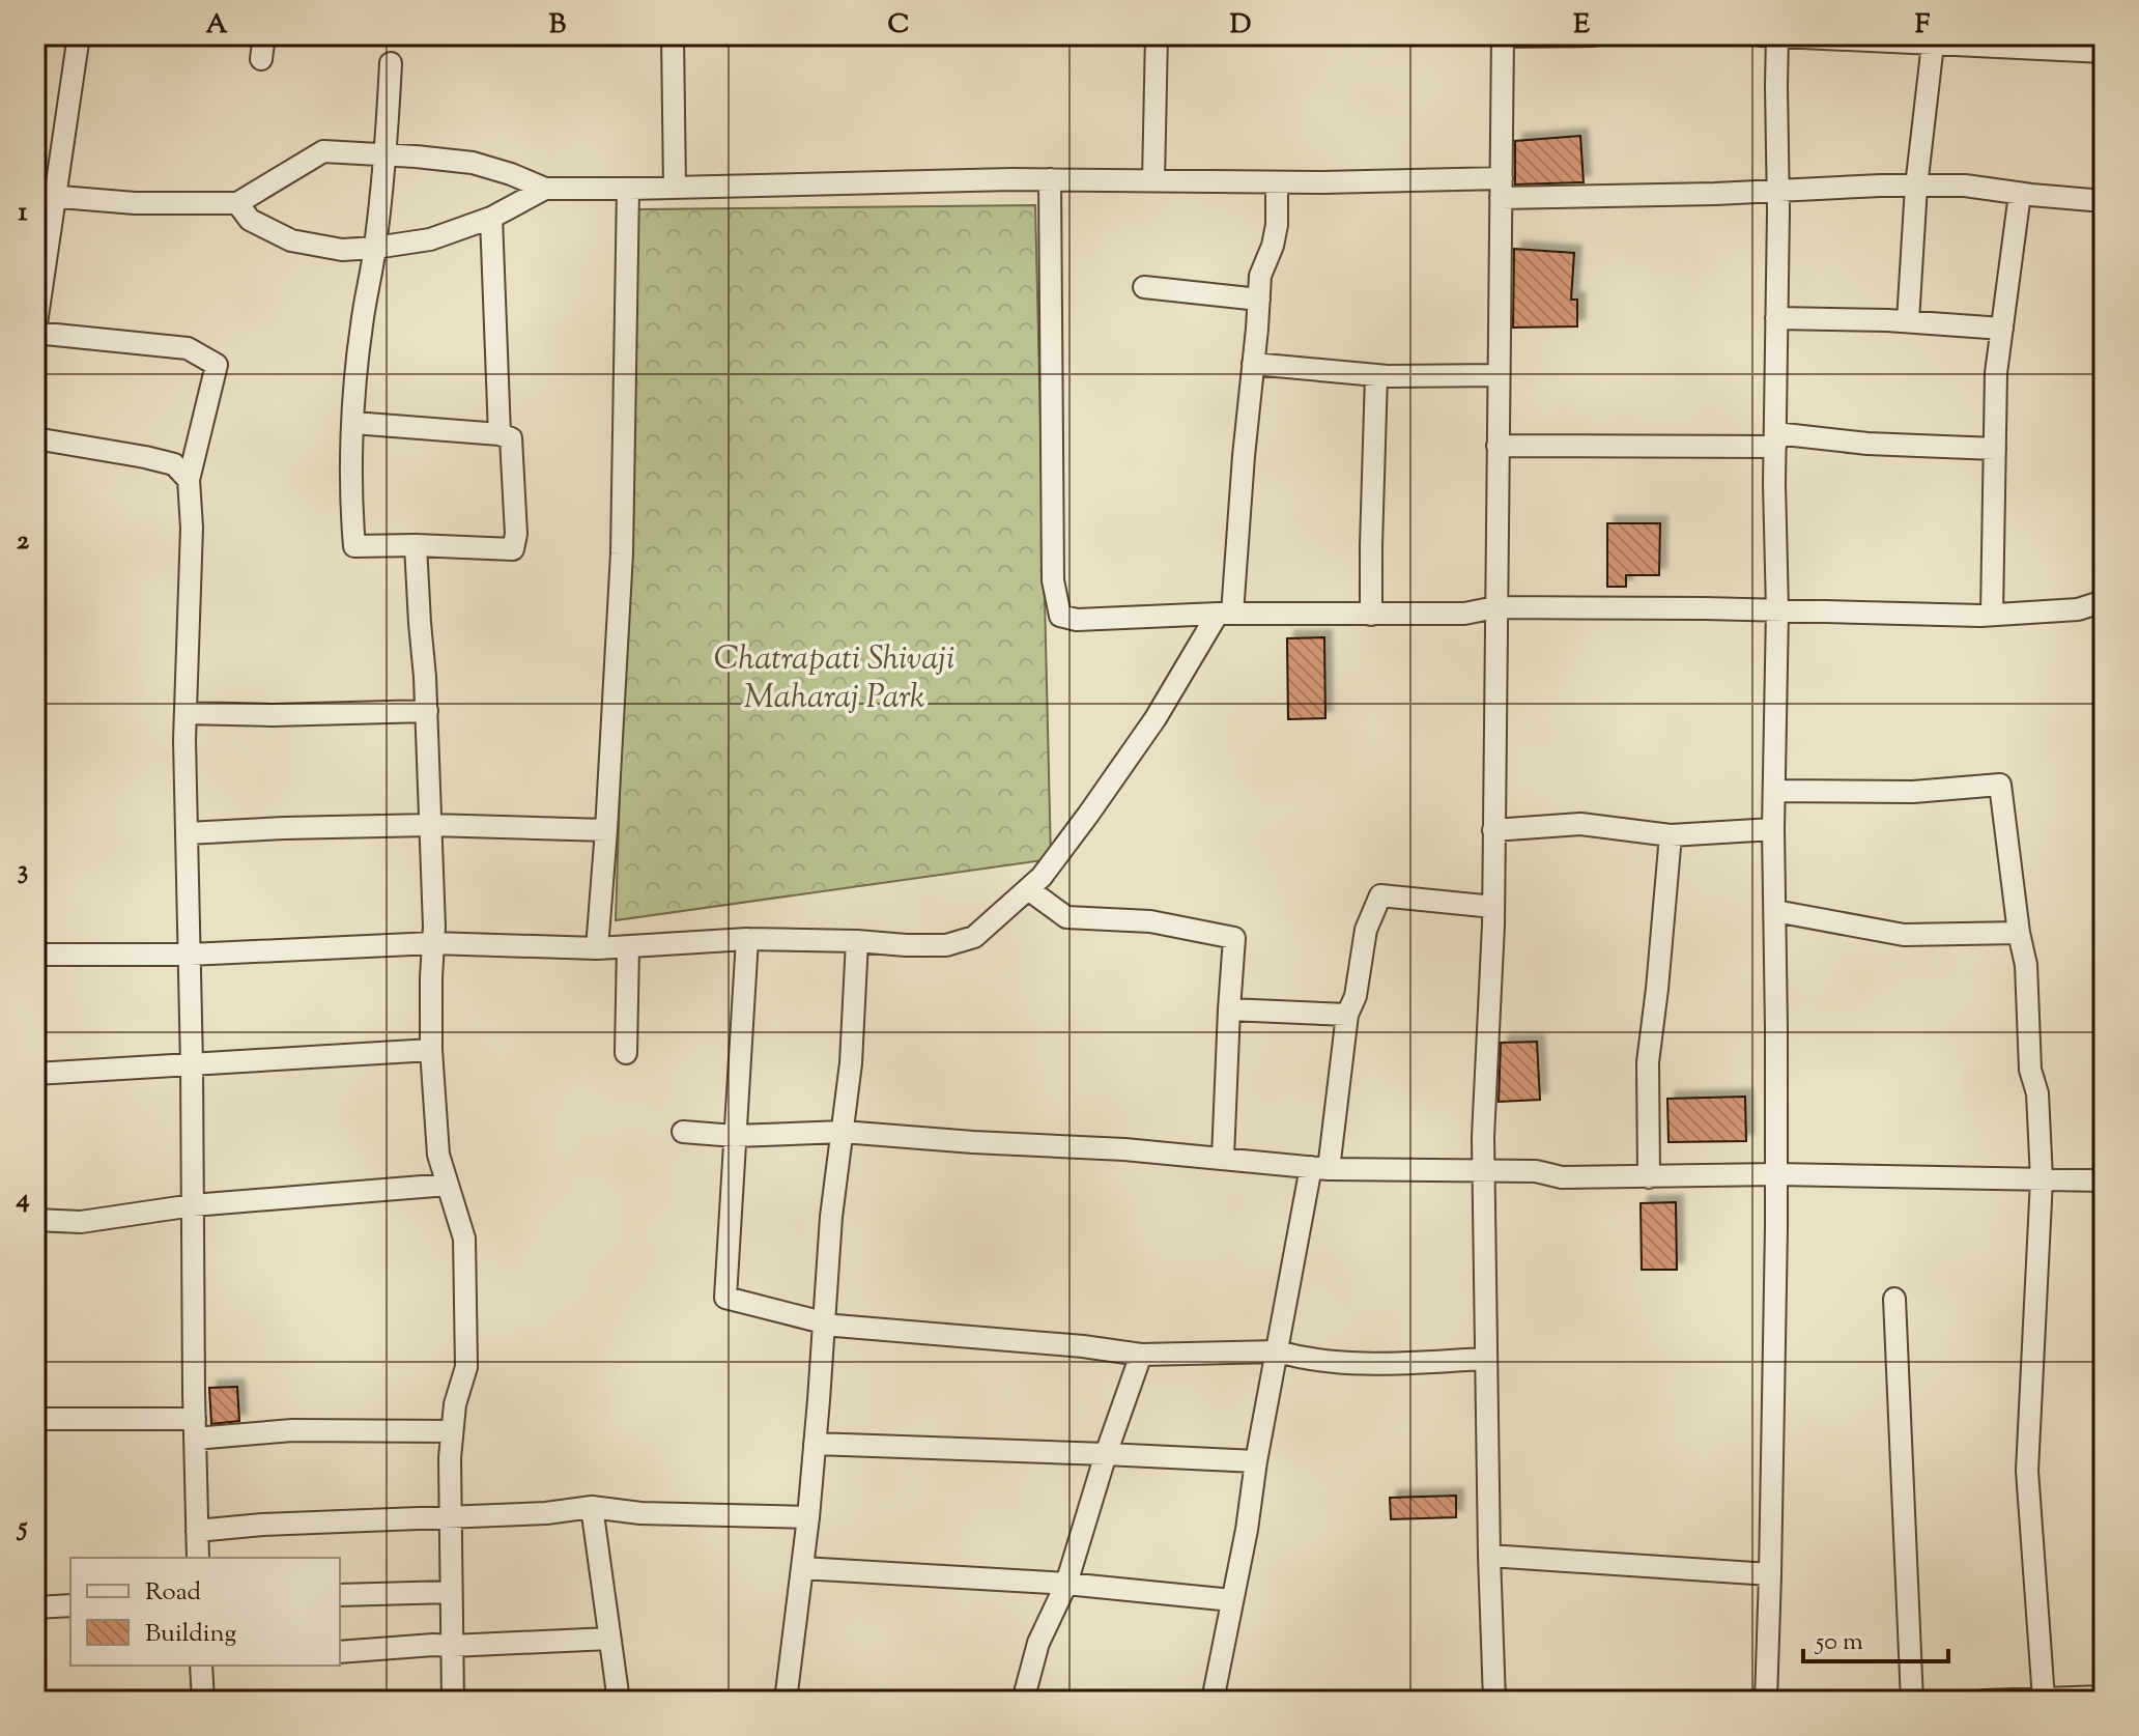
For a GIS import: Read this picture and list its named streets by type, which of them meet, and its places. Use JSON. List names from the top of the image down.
{
  "parks": ["Chatrapati Shivaji Maharaj Park"],
  "legend": ["Road", "Building"],
  "scale_bar": "50 m",
  "grid": {
    "columns": [
      "A",
      "B",
      "C",
      "D",
      "E",
      "F"
    ],
    "rows": [
      "1",
      "2",
      "3",
      "4",
      "5"
    ]
  }
}
